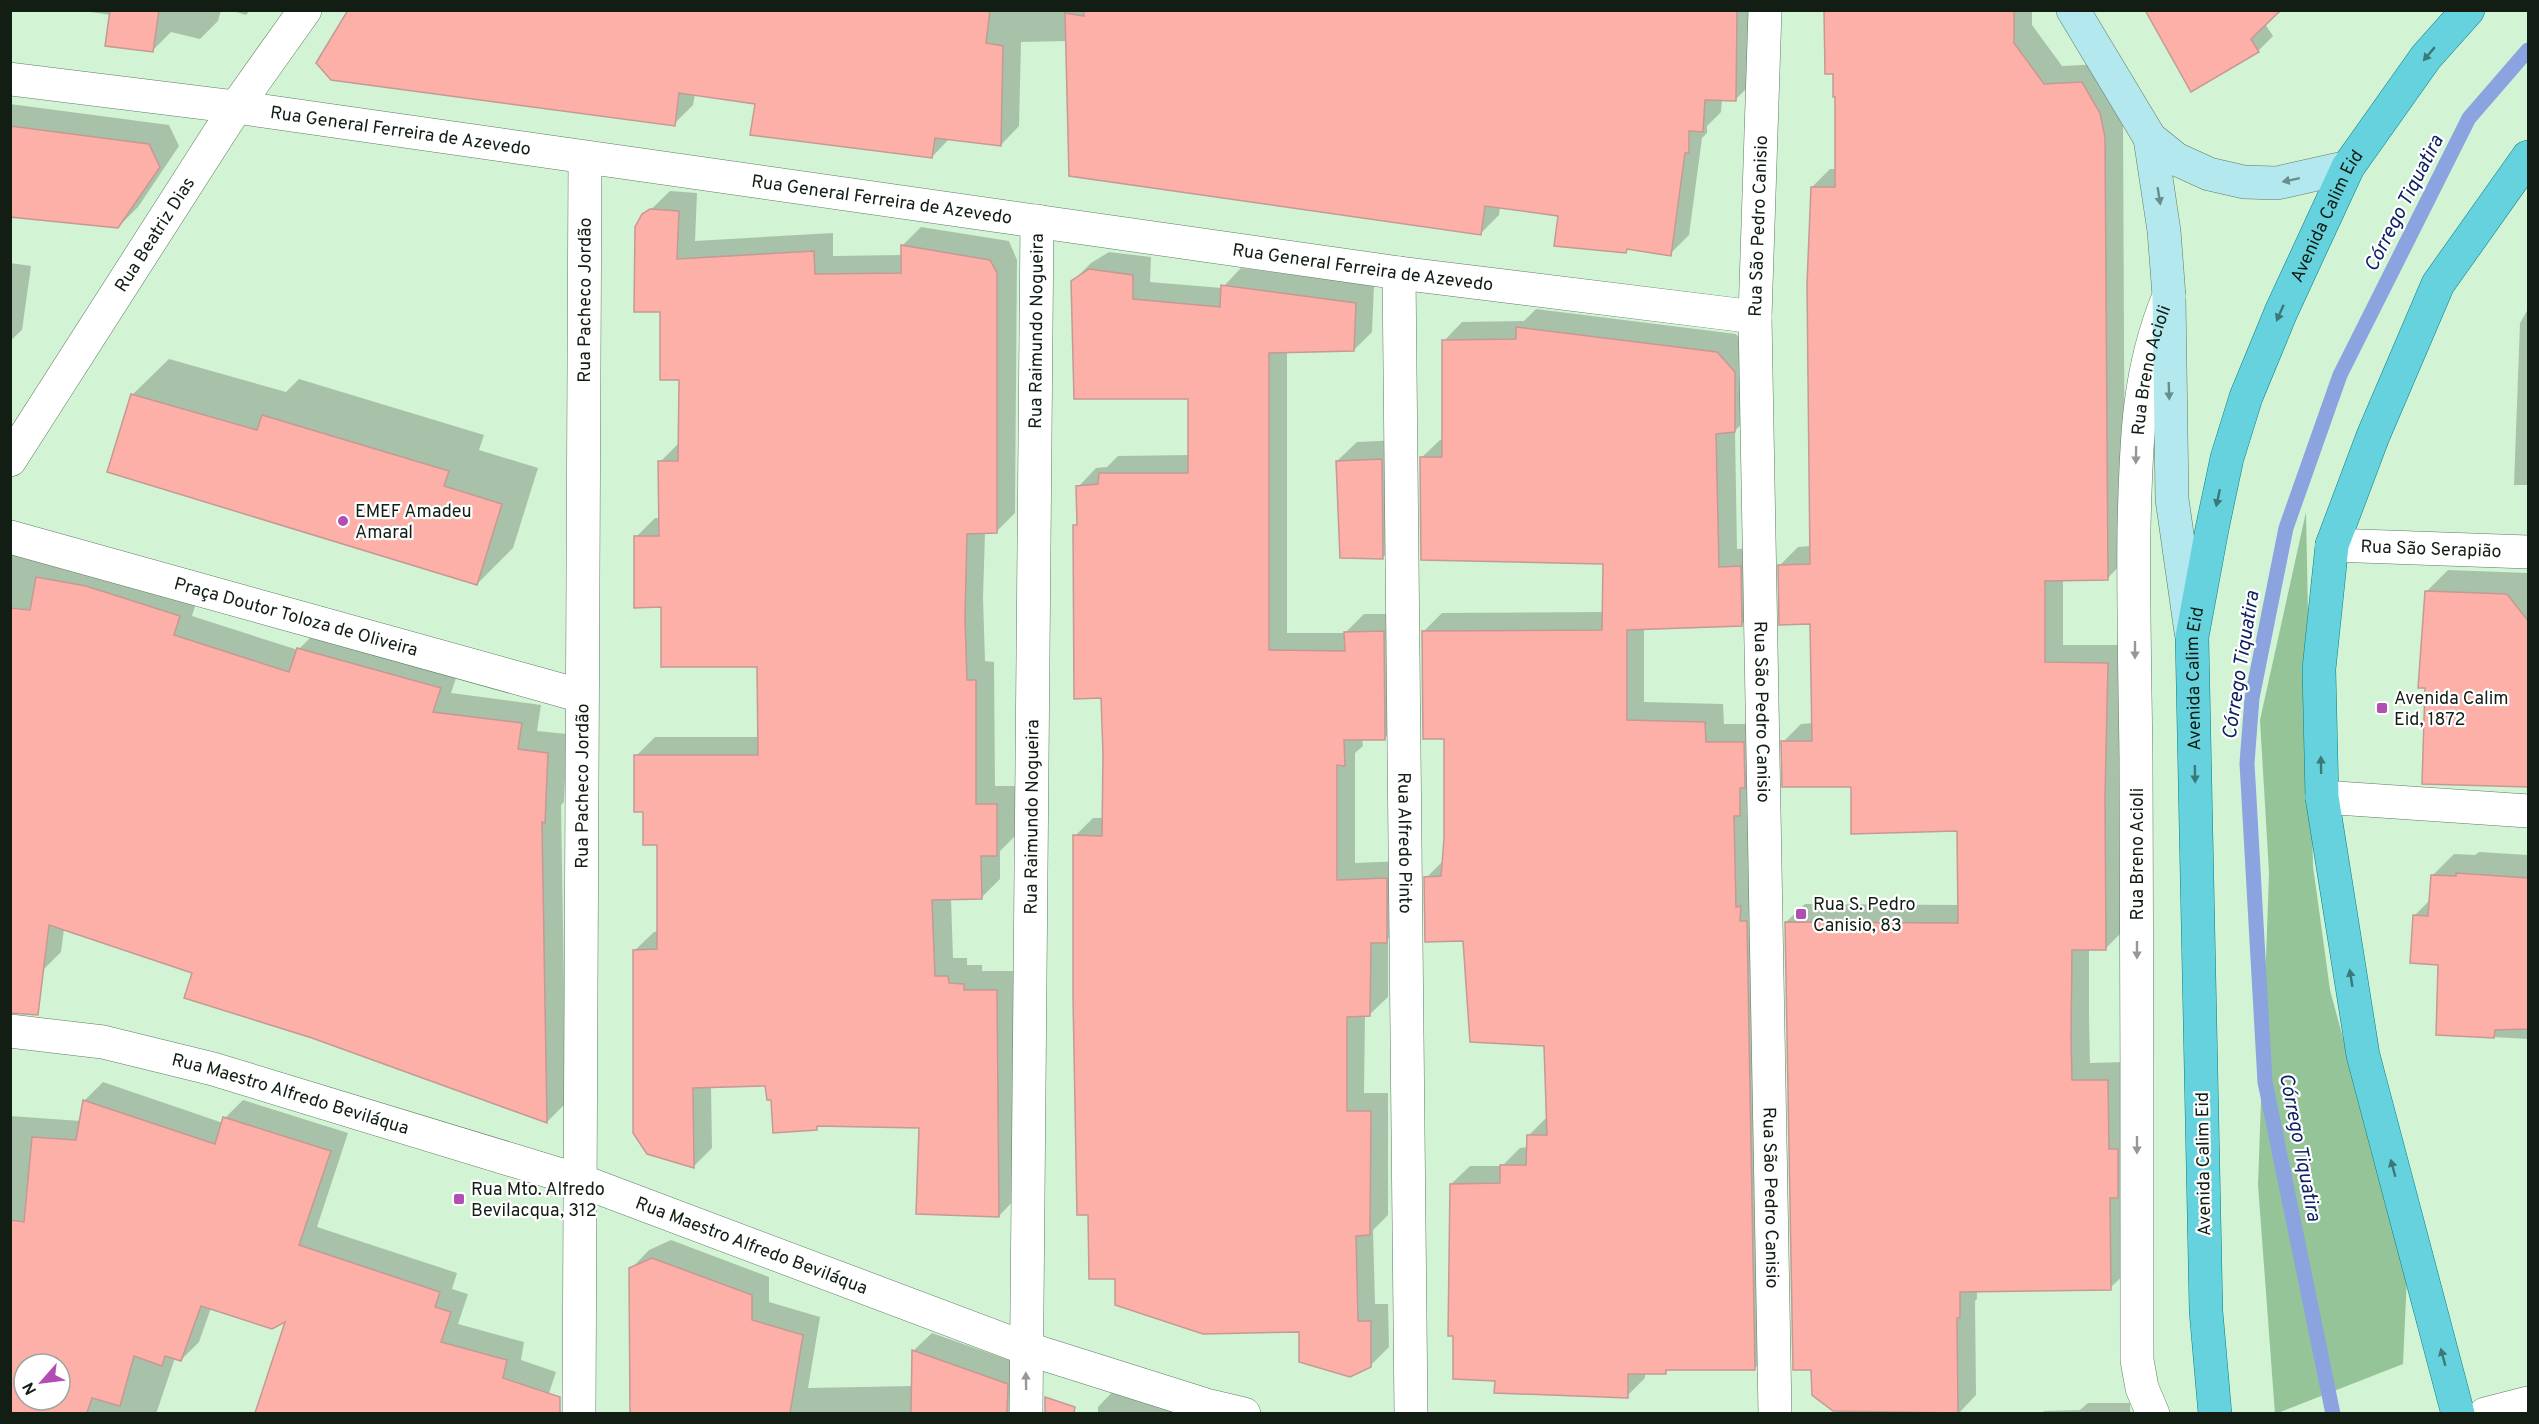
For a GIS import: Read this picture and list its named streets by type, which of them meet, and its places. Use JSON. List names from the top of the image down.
{
  "streets": {
    "main road": ["Avenida Calim Eid"],
    "street": [
      "Rua General Ferreira de Azevedo",
      "Rua São Pedro Canisio",
      "Rua Beatriz Dias",
      "Rua Pacheco Jordão",
      "Rua Raimundo Nogueira",
      "Rua Breno Acioli",
      "Rua São Serapião",
      "Praça Doutor Toloza de Oliveira",
      "Rua Alfredo Pinto",
      "Rua Maestro Alfredo Beviláqua"
    ]
  },
  "crossings": [
    ["Rua General Ferreira de Azevedo", "Rua São Pedro Canisio"],
    ["Rua General Ferreira de Azevedo", "Rua Beatriz Dias"],
    ["Rua General Ferreira de Azevedo", "Rua Pacheco Jordão"],
    ["Rua General Ferreira de Azevedo", "Rua Raimundo Nogueira"],
    ["Rua General Ferreira de Azevedo", "Rua Alfredo Pinto"],
    ["Avenida Calim Eid", "Rua Breno Acioli"],
    ["Rua Pacheco Jordão", "Praça Doutor Toloza de Oliveira"],
    ["Rua Pacheco Jordão", "Rua Maestro Alfredo Beviláqua"],
    ["Rua Raimundo Nogueira", "Rua Maestro Alfredo Beviláqua"]
  ],
  "one_way": ["Rua Breno Acioli"],
  "water": ["Córrego Tiquatira"],
  "places": {
    "other": ["EMEF Amadeu Amaral"],
    "transit": ["Avenida Calim Eid, 1872", "Rua S. Pedro Canisio, 83", "Rua Mto. Alfredo Bevilacqua, 312"]
  },
  "north": "bottom left"
}
